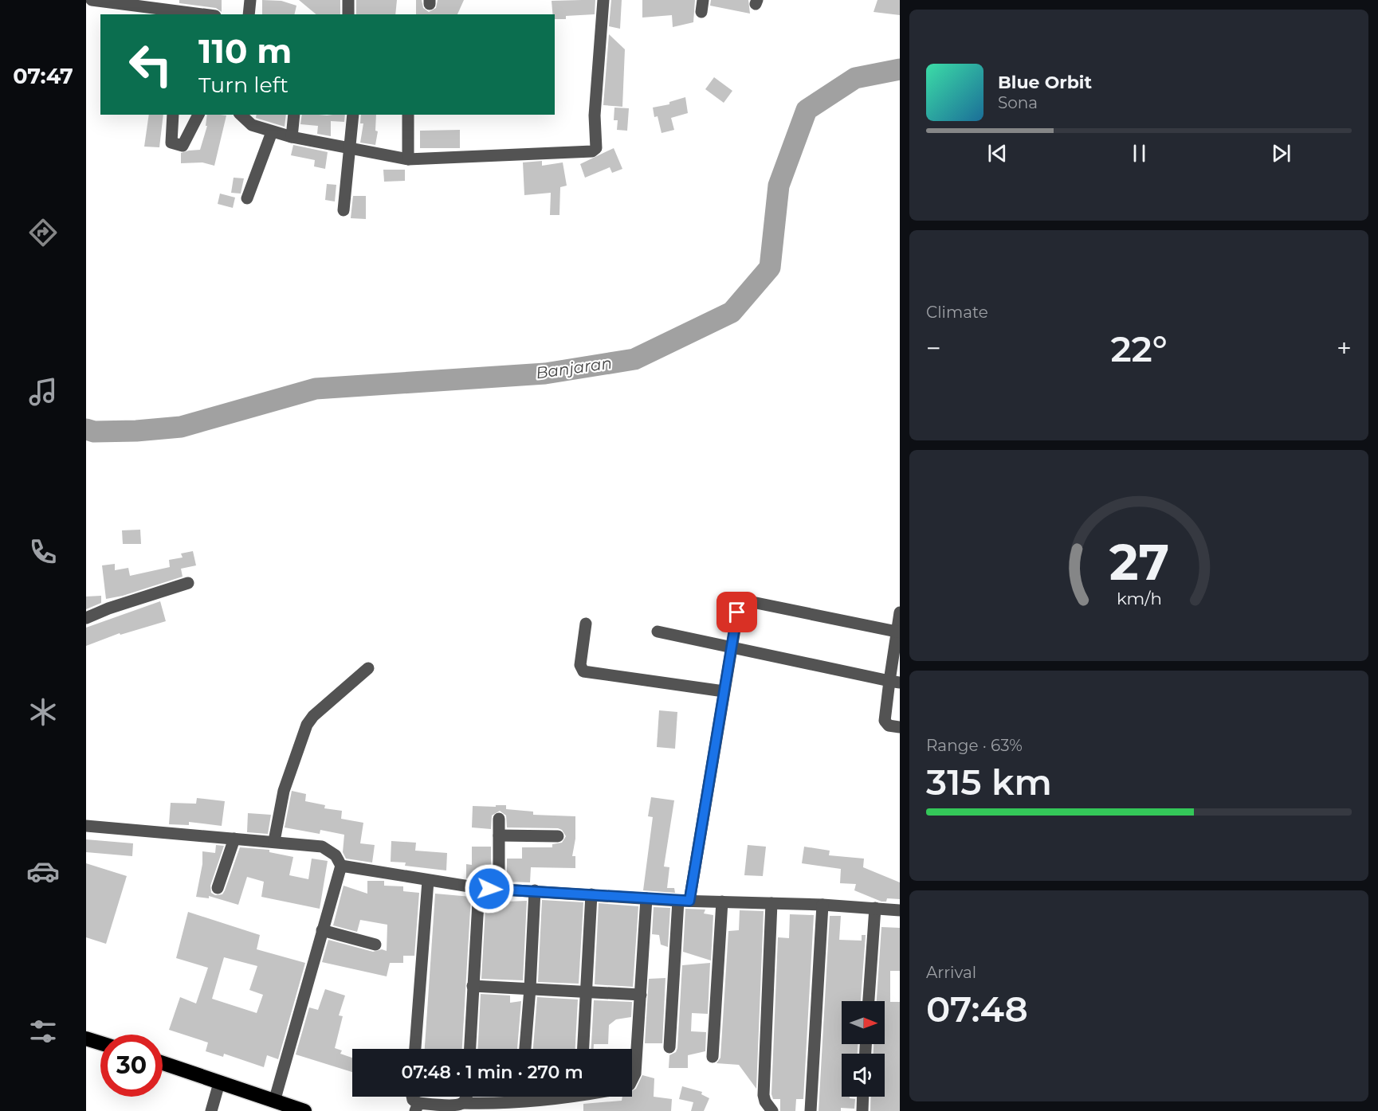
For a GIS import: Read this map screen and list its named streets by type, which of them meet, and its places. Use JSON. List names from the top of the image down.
{
  "water": ["Banjaran"],
  "north": "right",
  "page": {
    "tabs": "07:47",
    "turn": ["110 m", "Turn left"],
    "song": ["Blue Orbit", "Sona"],
    "tile": [
      "Climate",
      ["Range · 63%", "315 km"],
      ["Arrival", "07:48"]
    ],
    "heat": ["−", "22°", "+"],
    "limit": "30",
    "trip": "07:48 · 1 min · 270 m",
    "gauge": ["27", "km/h"]
  }
}
